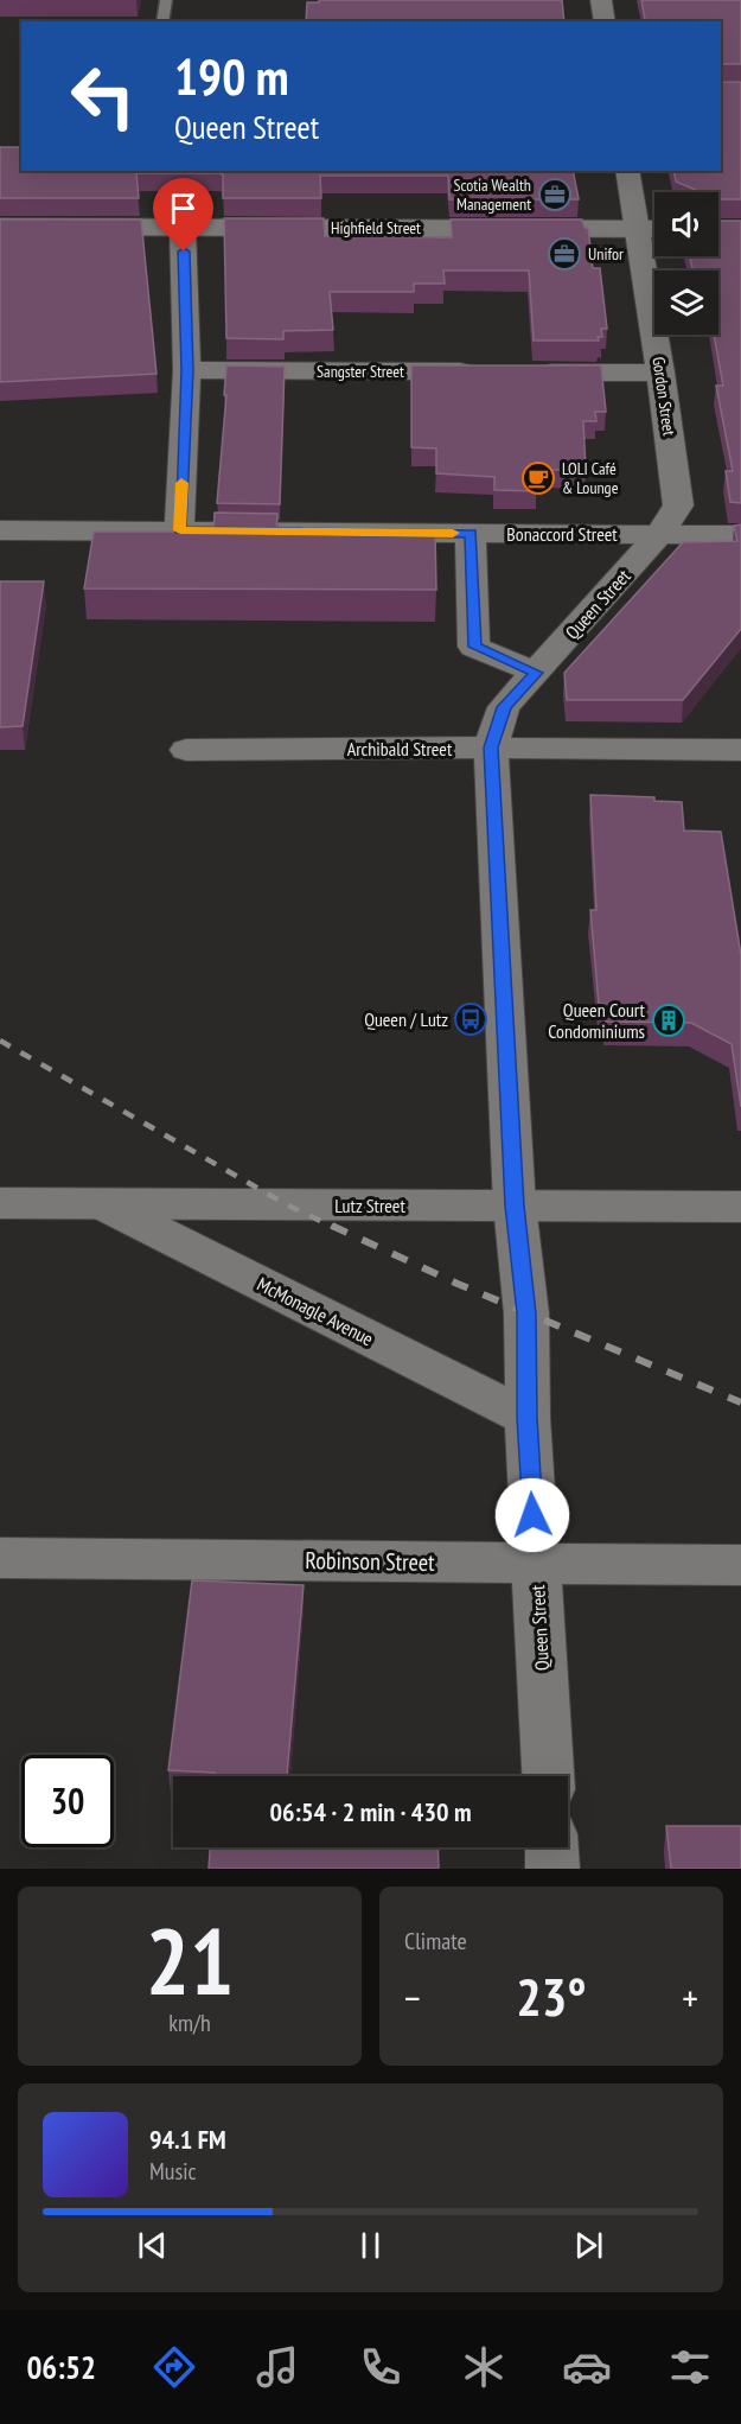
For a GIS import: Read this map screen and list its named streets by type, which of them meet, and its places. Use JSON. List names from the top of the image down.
{
  "streets": {
    "street": [
      "Highfield Street",
      "Sangster Street",
      "Gordon Street",
      "Bonaccord Street",
      "Queen Street",
      "Archibald Street",
      "Lutz Street",
      "McMonagle Avenue",
      "Robinson Street"
    ]
  },
  "crossings": [
    ["Highfield Street", "Gordon Street"],
    ["Gordon Street", "Bonaccord Street"],
    ["Gordon Street", "Queen Street"],
    ["Bonaccord Street", "Queen Street"],
    ["Queen Street", "Archibald Street"],
    ["Queen Street", "Lutz Street"],
    ["Queen Street", "McMonagle Avenue"],
    ["Queen Street", "Robinson Street"],
    ["Lutz Street", "McMonagle Avenue"]
  ],
  "places": {
    "office": ["Scotia Wealth Management", "Unifor"],
    "cafe": ["LOLI Café & Lounge"],
    "bus stop": ["Queen / Lutz"],
    "building": ["Queen Court Condominiums"]
  },
  "page": {
    "turn": ["190 m", "Queen Street"],
    "limit": "30",
    "trip": "06:54 · 2 min · 430 m",
    "tile": [
      ["21", "km/h"],
      "Climate"
    ],
    "heat": ["−", "23°", "+"],
    "song": ["94.1 FM", "Music"],
    "tabs": "06:52"
  }
}
